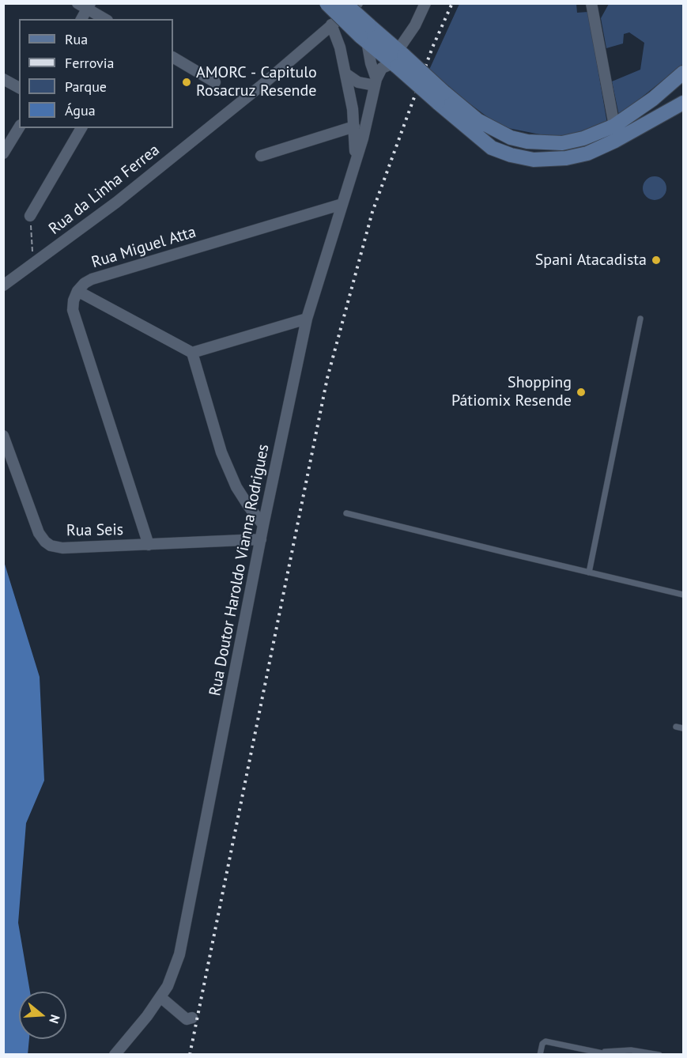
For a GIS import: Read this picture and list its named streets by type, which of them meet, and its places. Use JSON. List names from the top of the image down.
{
  "streets": {
    "street": [
      "Rua da Linha Ferrea",
      "Rua Miguel Atta",
      "Rua Seis",
      "Rua Doutor Haroldo Vianna Rodrigues"
    ]
  },
  "crossings": [
    ["Rua Miguel Atta", "Rua Doutor Haroldo Vianna Rodrigues"],
    ["Rua Seis", "Rua Doutor Haroldo Vianna Rodrigues"]
  ],
  "places": ["AMORC - Capitulo Rosacruz Resende", "Spani Atacadista", "Shopping Pátiomix Resende"],
  "legend": [
    "Rua",
    "Ferrovia",
    "Parque",
    "Água"
  ],
  "north": "right"
}
